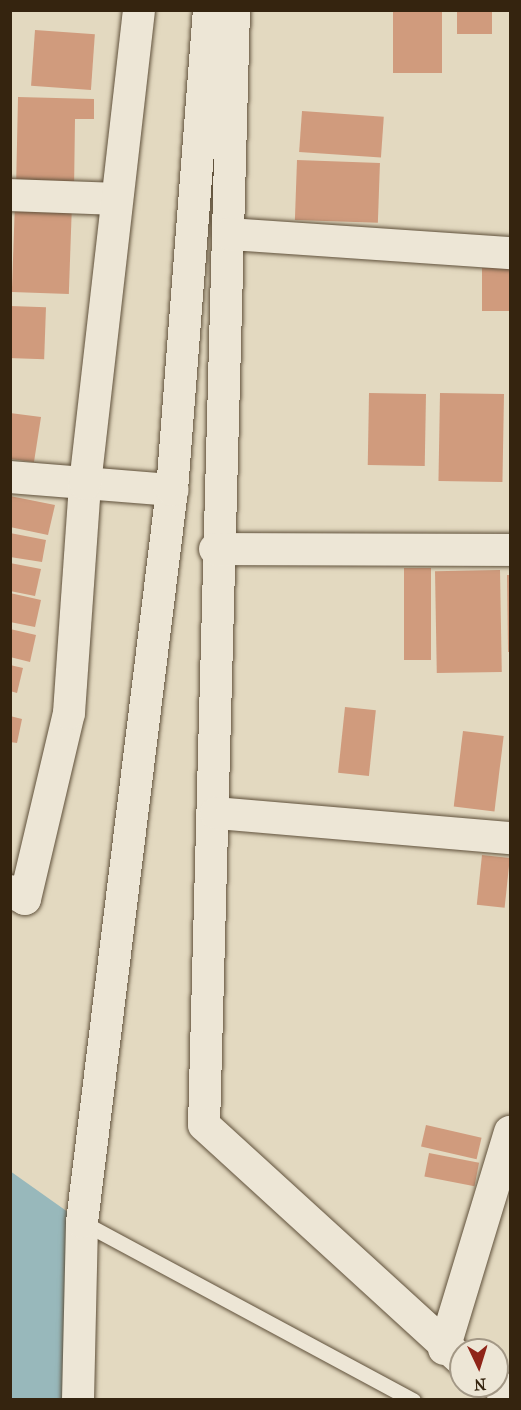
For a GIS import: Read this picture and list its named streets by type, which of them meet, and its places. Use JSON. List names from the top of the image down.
{
  "north": "bottom"
}
